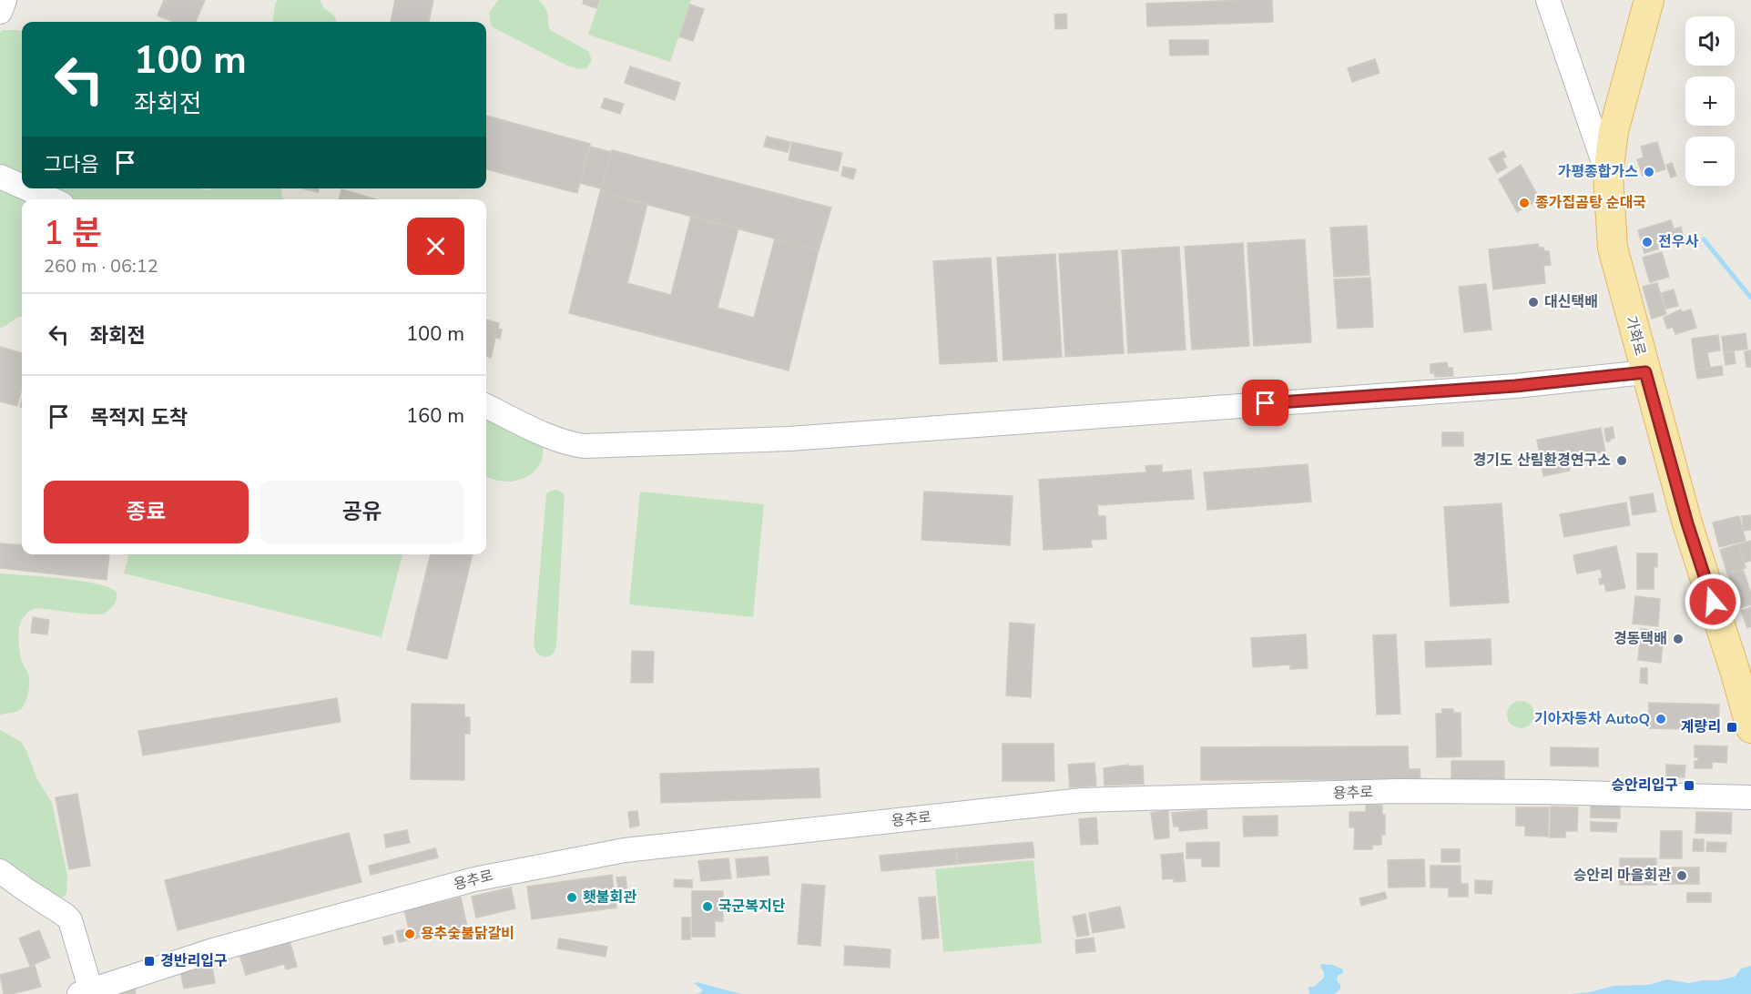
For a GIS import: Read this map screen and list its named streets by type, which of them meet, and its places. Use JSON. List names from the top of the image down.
{
  "streets": {
    "main road": ["가화로"],
    "street": ["용추로"]
  },
  "places": {
    "other": [
      "가평종합가스",
      "종가집곰탕 순대국",
      "전우사",
      "대신택배",
      "경기도 산림환경연구소",
      "경동택배",
      "기아자동차 AutoQ",
      "승안리 마을회관",
      "횃불회관",
      "국군복지단",
      "용추숯불닭갈비"
    ],
    "transit": ["계량리", "승안리입구", "경반리입구"]
  },
  "page": {
    "map_buttons": ["+", "−"],
    "turn": ["100 m", "좌회전"],
    "then": "그다음",
    "heading": ["1 분", "260 m · 06:12"],
    "list": [
      {
        "name": "좌회전",
        "value": "100 m"
      },
      {
        "name": "목적지 도착",
        "value": "160 m"
      }
    ],
    "buttons": ["종료", "공유"]
  }
}
